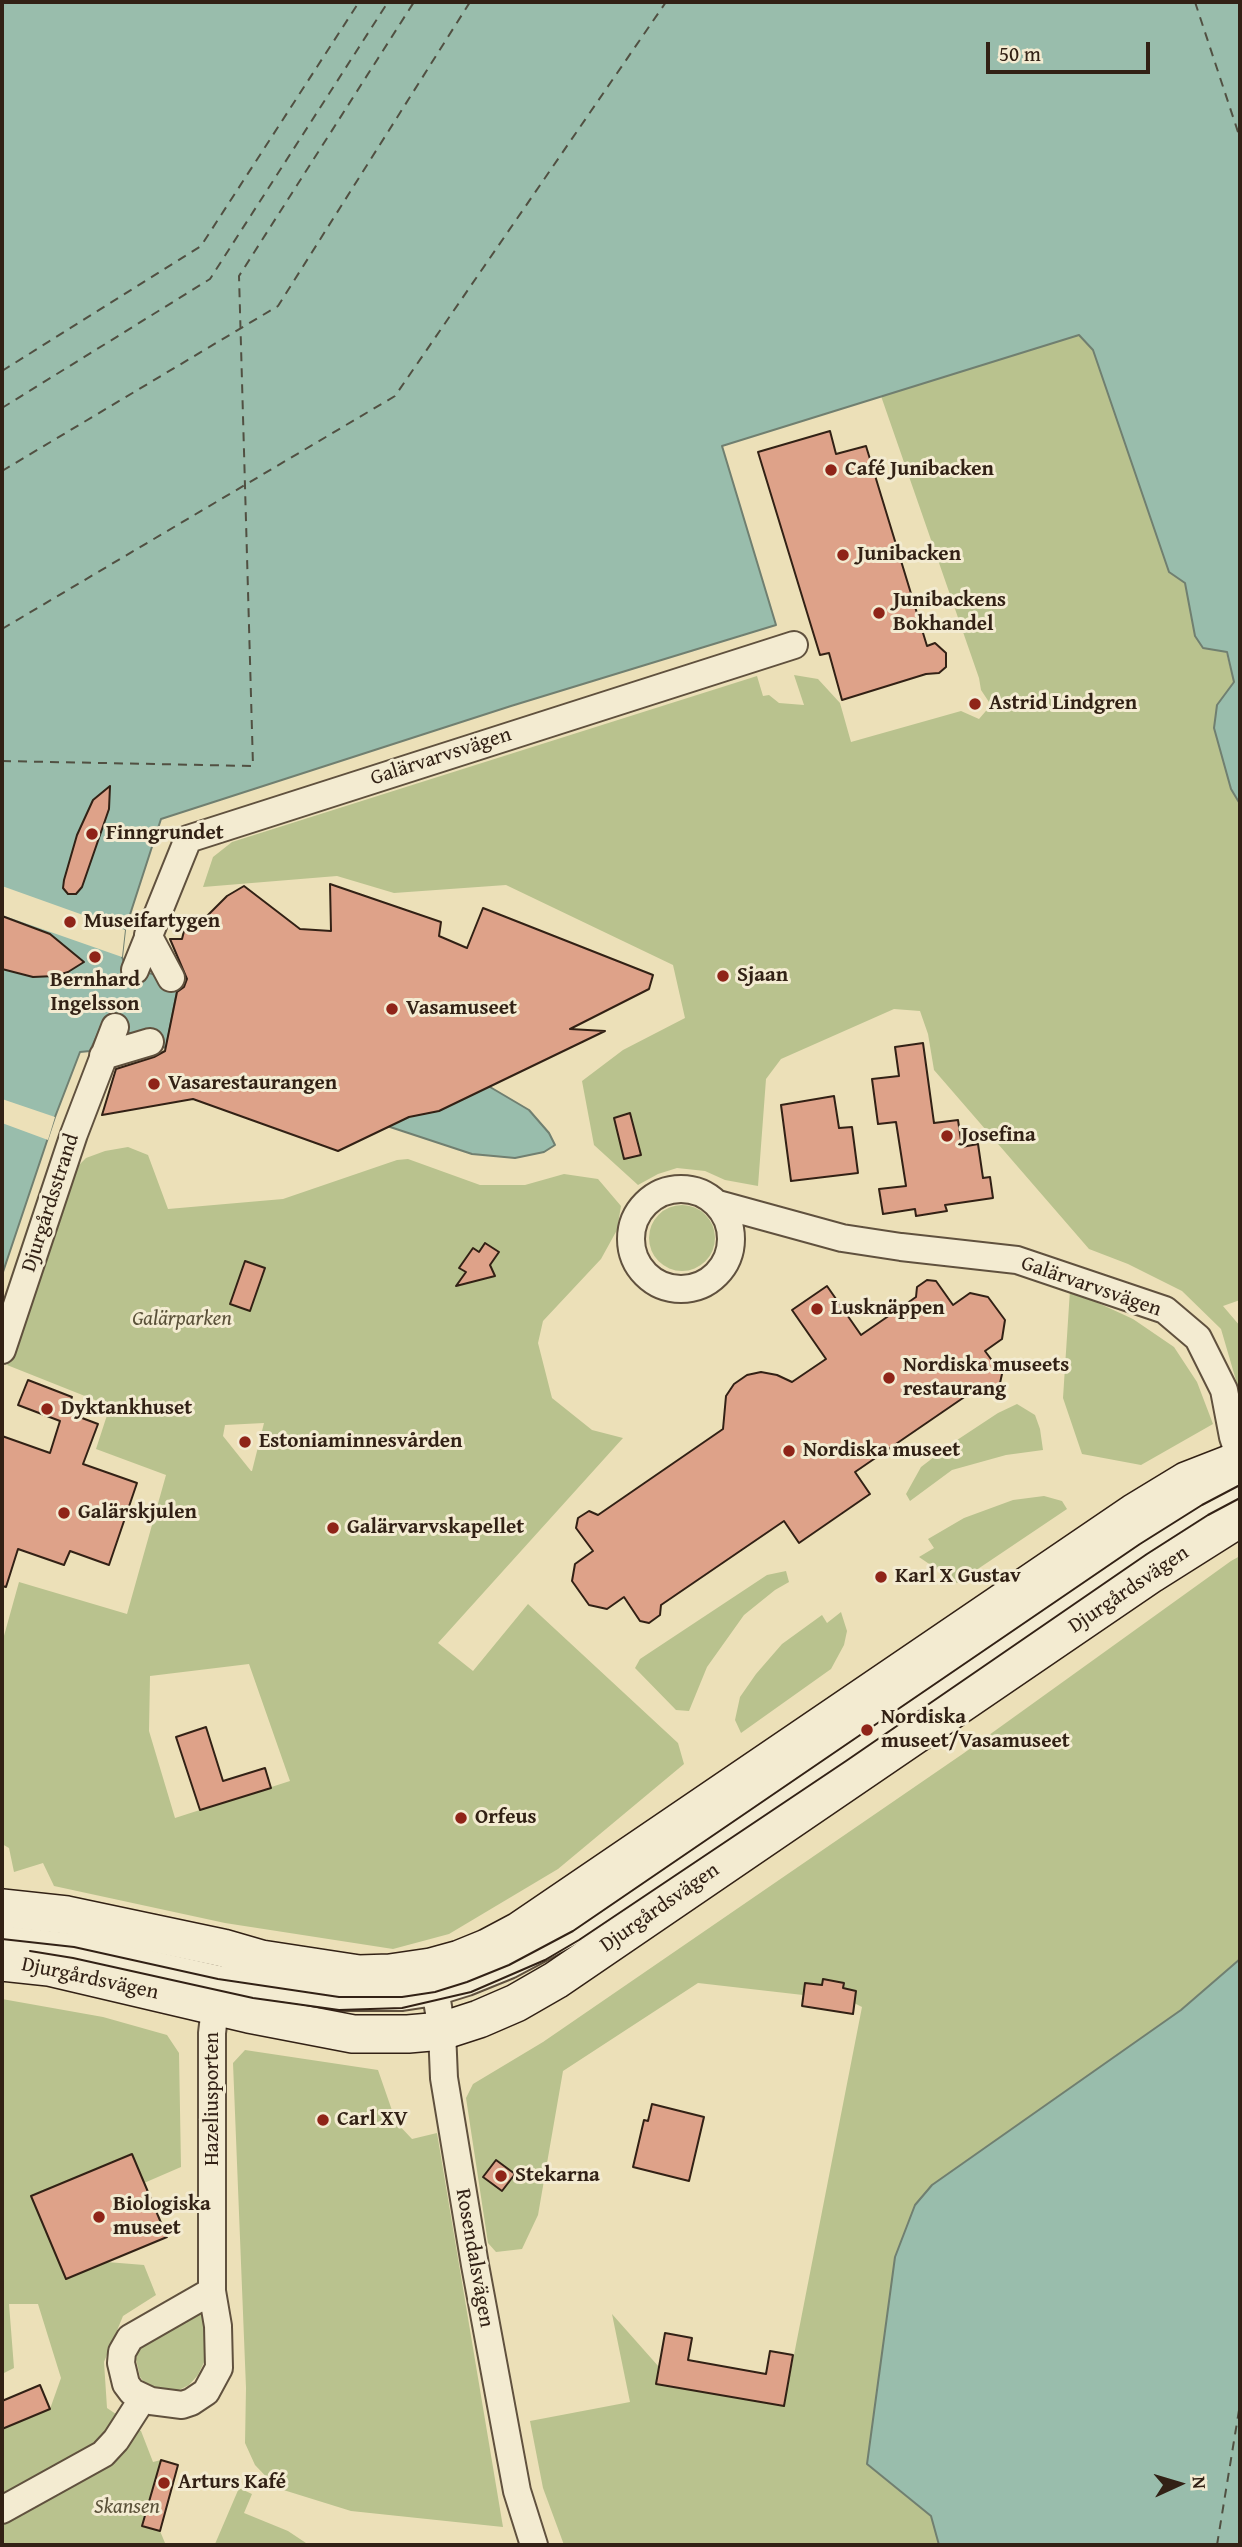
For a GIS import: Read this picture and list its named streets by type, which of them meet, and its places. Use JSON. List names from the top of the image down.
{
  "streets": {
    "street": [
      "Galärvarvsvägen",
      "Djurgårdsstrand",
      "Djurgårdsvägen",
      "Hazeliusporten",
      "Rosendalsvägen"
    ]
  },
  "crossings": [
    ["Galärvarvsvägen", "Djurgårdsvägen"],
    ["Djurgårdsvägen", "Hazeliusporten"],
    ["Djurgårdsvägen", "Rosendalsvägen"]
  ],
  "parks": ["Galärparken", "Skansen"],
  "places": [
    "Café Junibacken",
    "Junibacken",
    "Junibackens Bokhandel",
    "Astrid Lindgren",
    "Finngrundet",
    "Museifartygen",
    "Bernhard Ingelsson",
    "Sjaan",
    "Vasamuseet",
    "Vasarestaurangen",
    "Josefina",
    "Lusknäppen",
    "Nordiska museets restaurang",
    "Dyktankhuset",
    "Estoniaminnesvården",
    "Nordiska museet",
    "Galärskjulen",
    "Galärvarvskapellet",
    "Karl X Gustav",
    "Nordiska museet/Vasamuseet",
    "Orfeus",
    "Carl XV",
    "Stekarna",
    "Biologiska museet",
    "Arturs Kafé"
  ],
  "scale_bar": "50 m",
  "north": "right"
}
